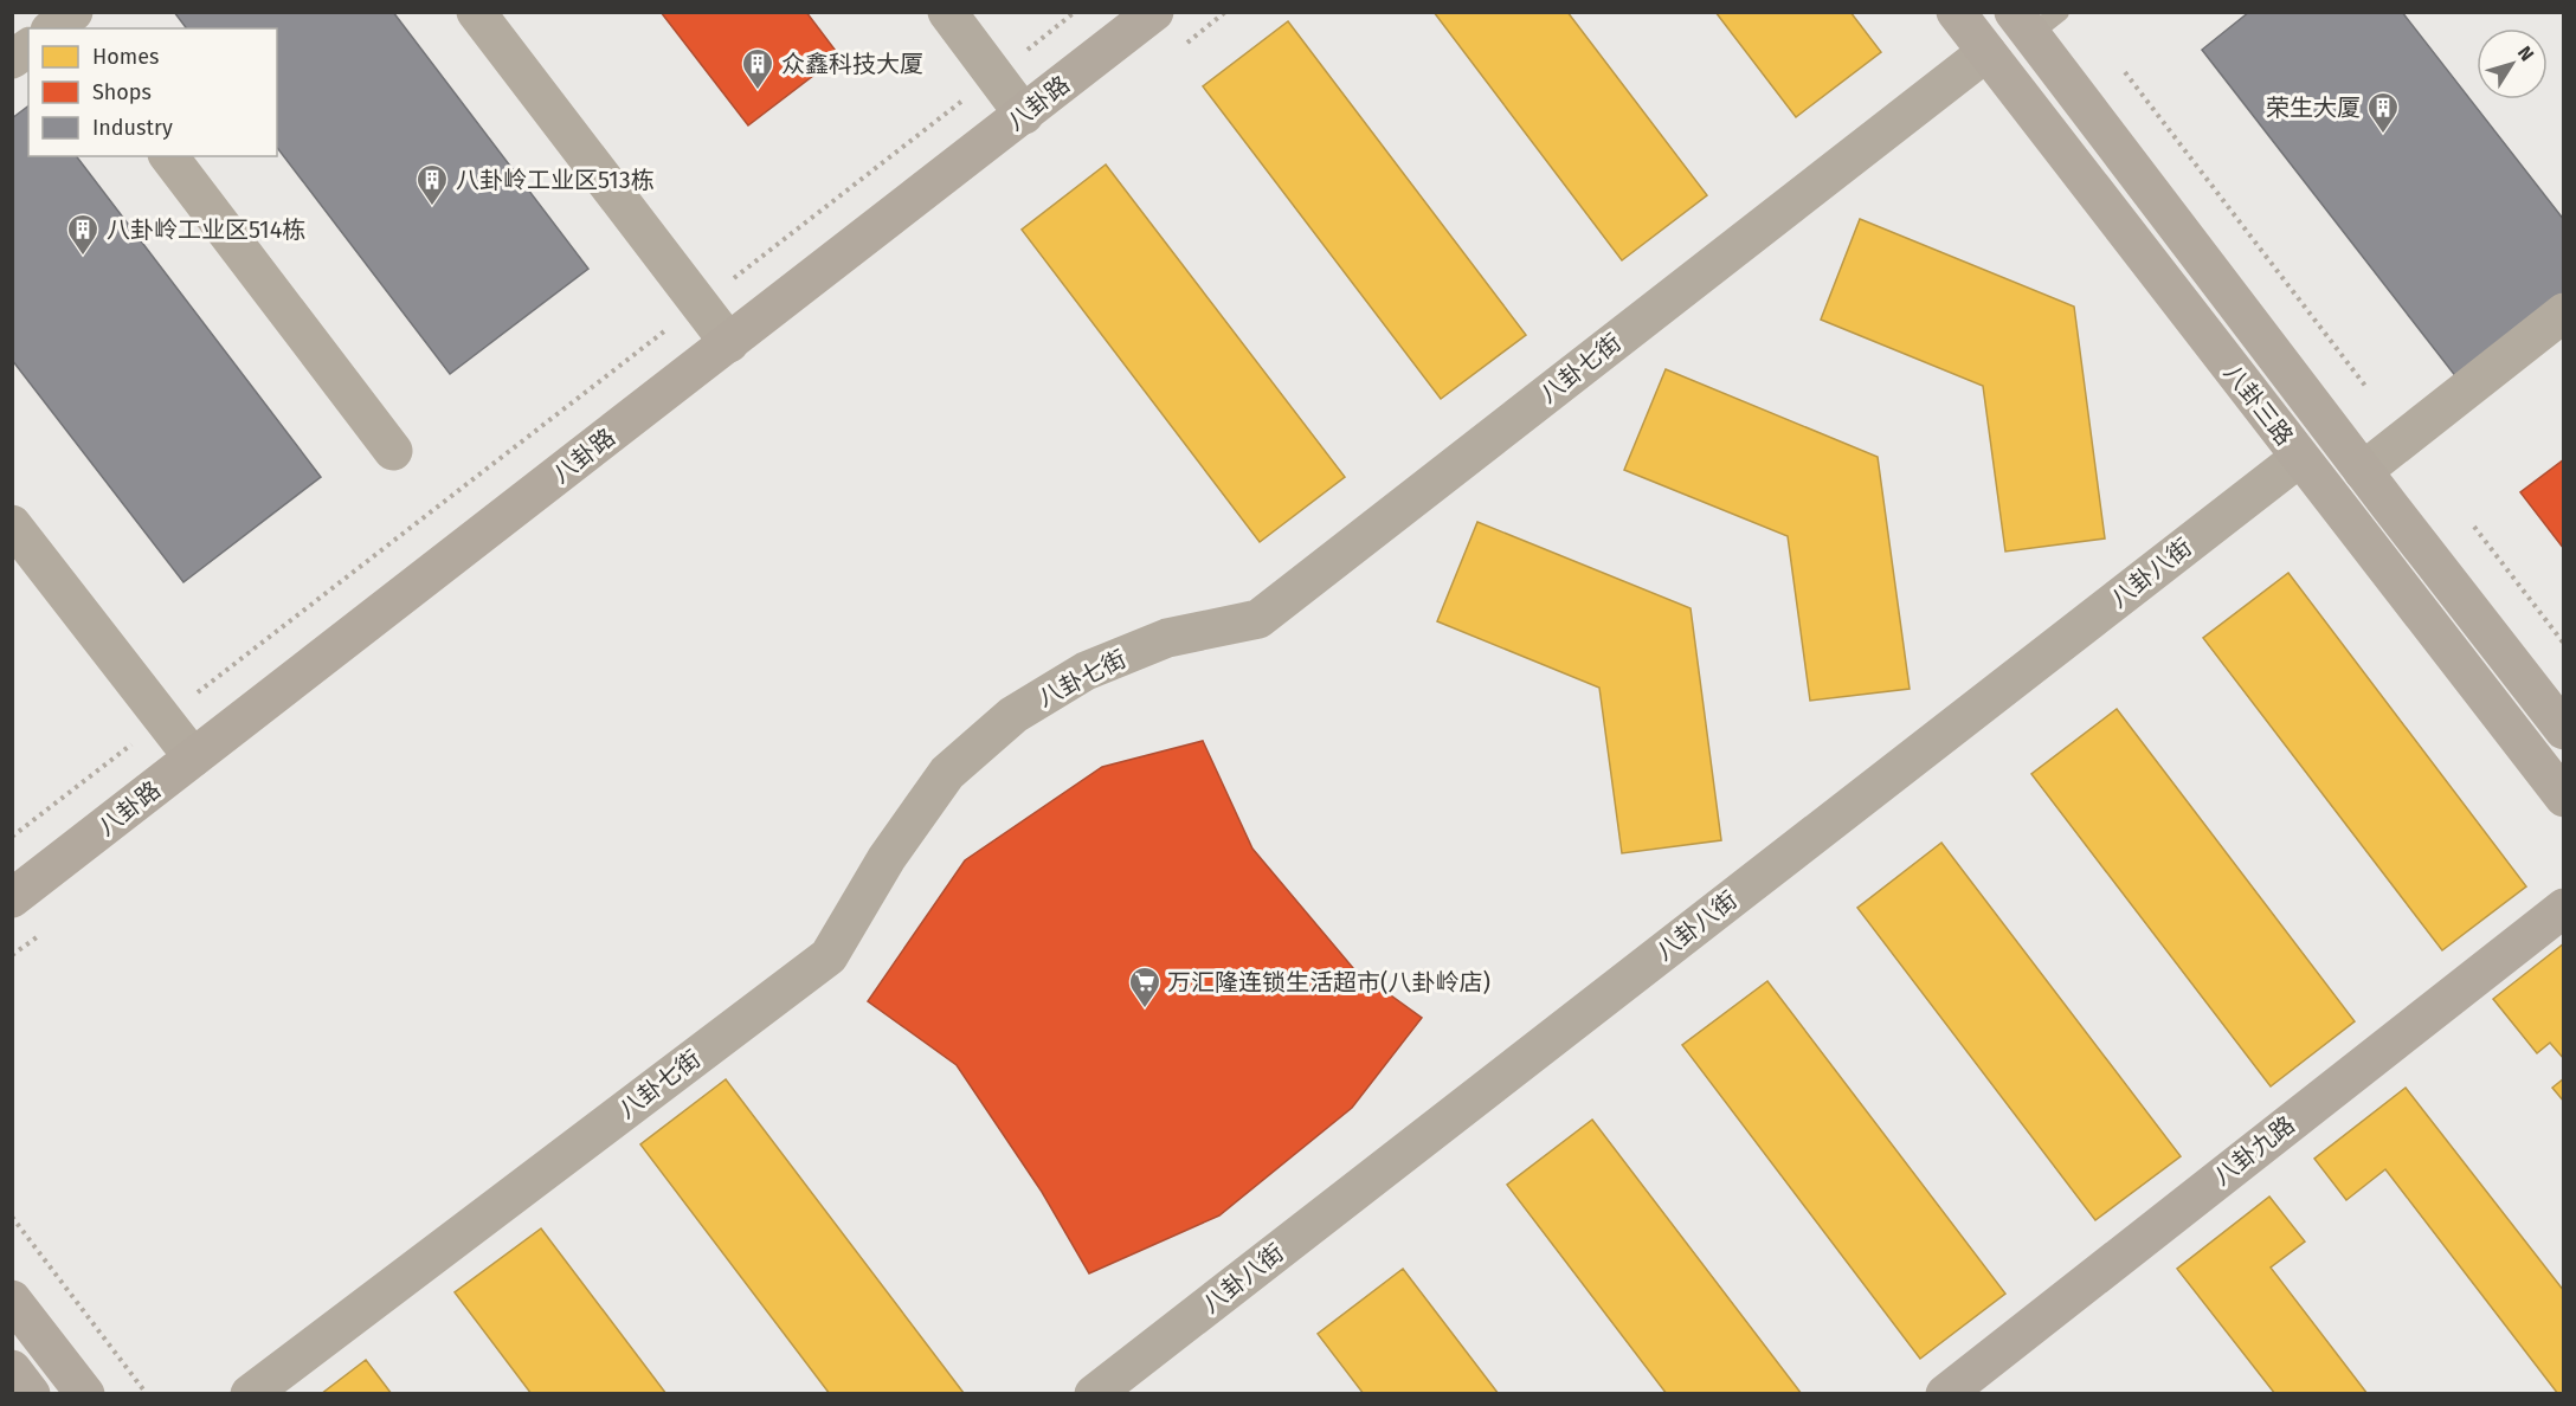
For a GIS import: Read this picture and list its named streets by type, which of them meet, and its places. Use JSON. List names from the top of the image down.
{
  "streets": {
    "street": [
      "八卦路",
      "八卦七街",
      "八卦三路",
      "八卦八街",
      "八卦九路"
    ]
  },
  "crossings": [
    ["八卦七街", "八卦三路"],
    ["八卦三路", "八卦八街"]
  ],
  "places": {
    "building": [
      "众鑫科技大厦",
      "荣生大厦",
      "八卦岭工业区513栋",
      "八卦岭工业区514栋"
    ],
    "supermarket": ["万汇隆连锁生活超市(八卦岭店)"]
  },
  "legend": ["Homes", "Shops", "Industry"],
  "north": "top right"
}
